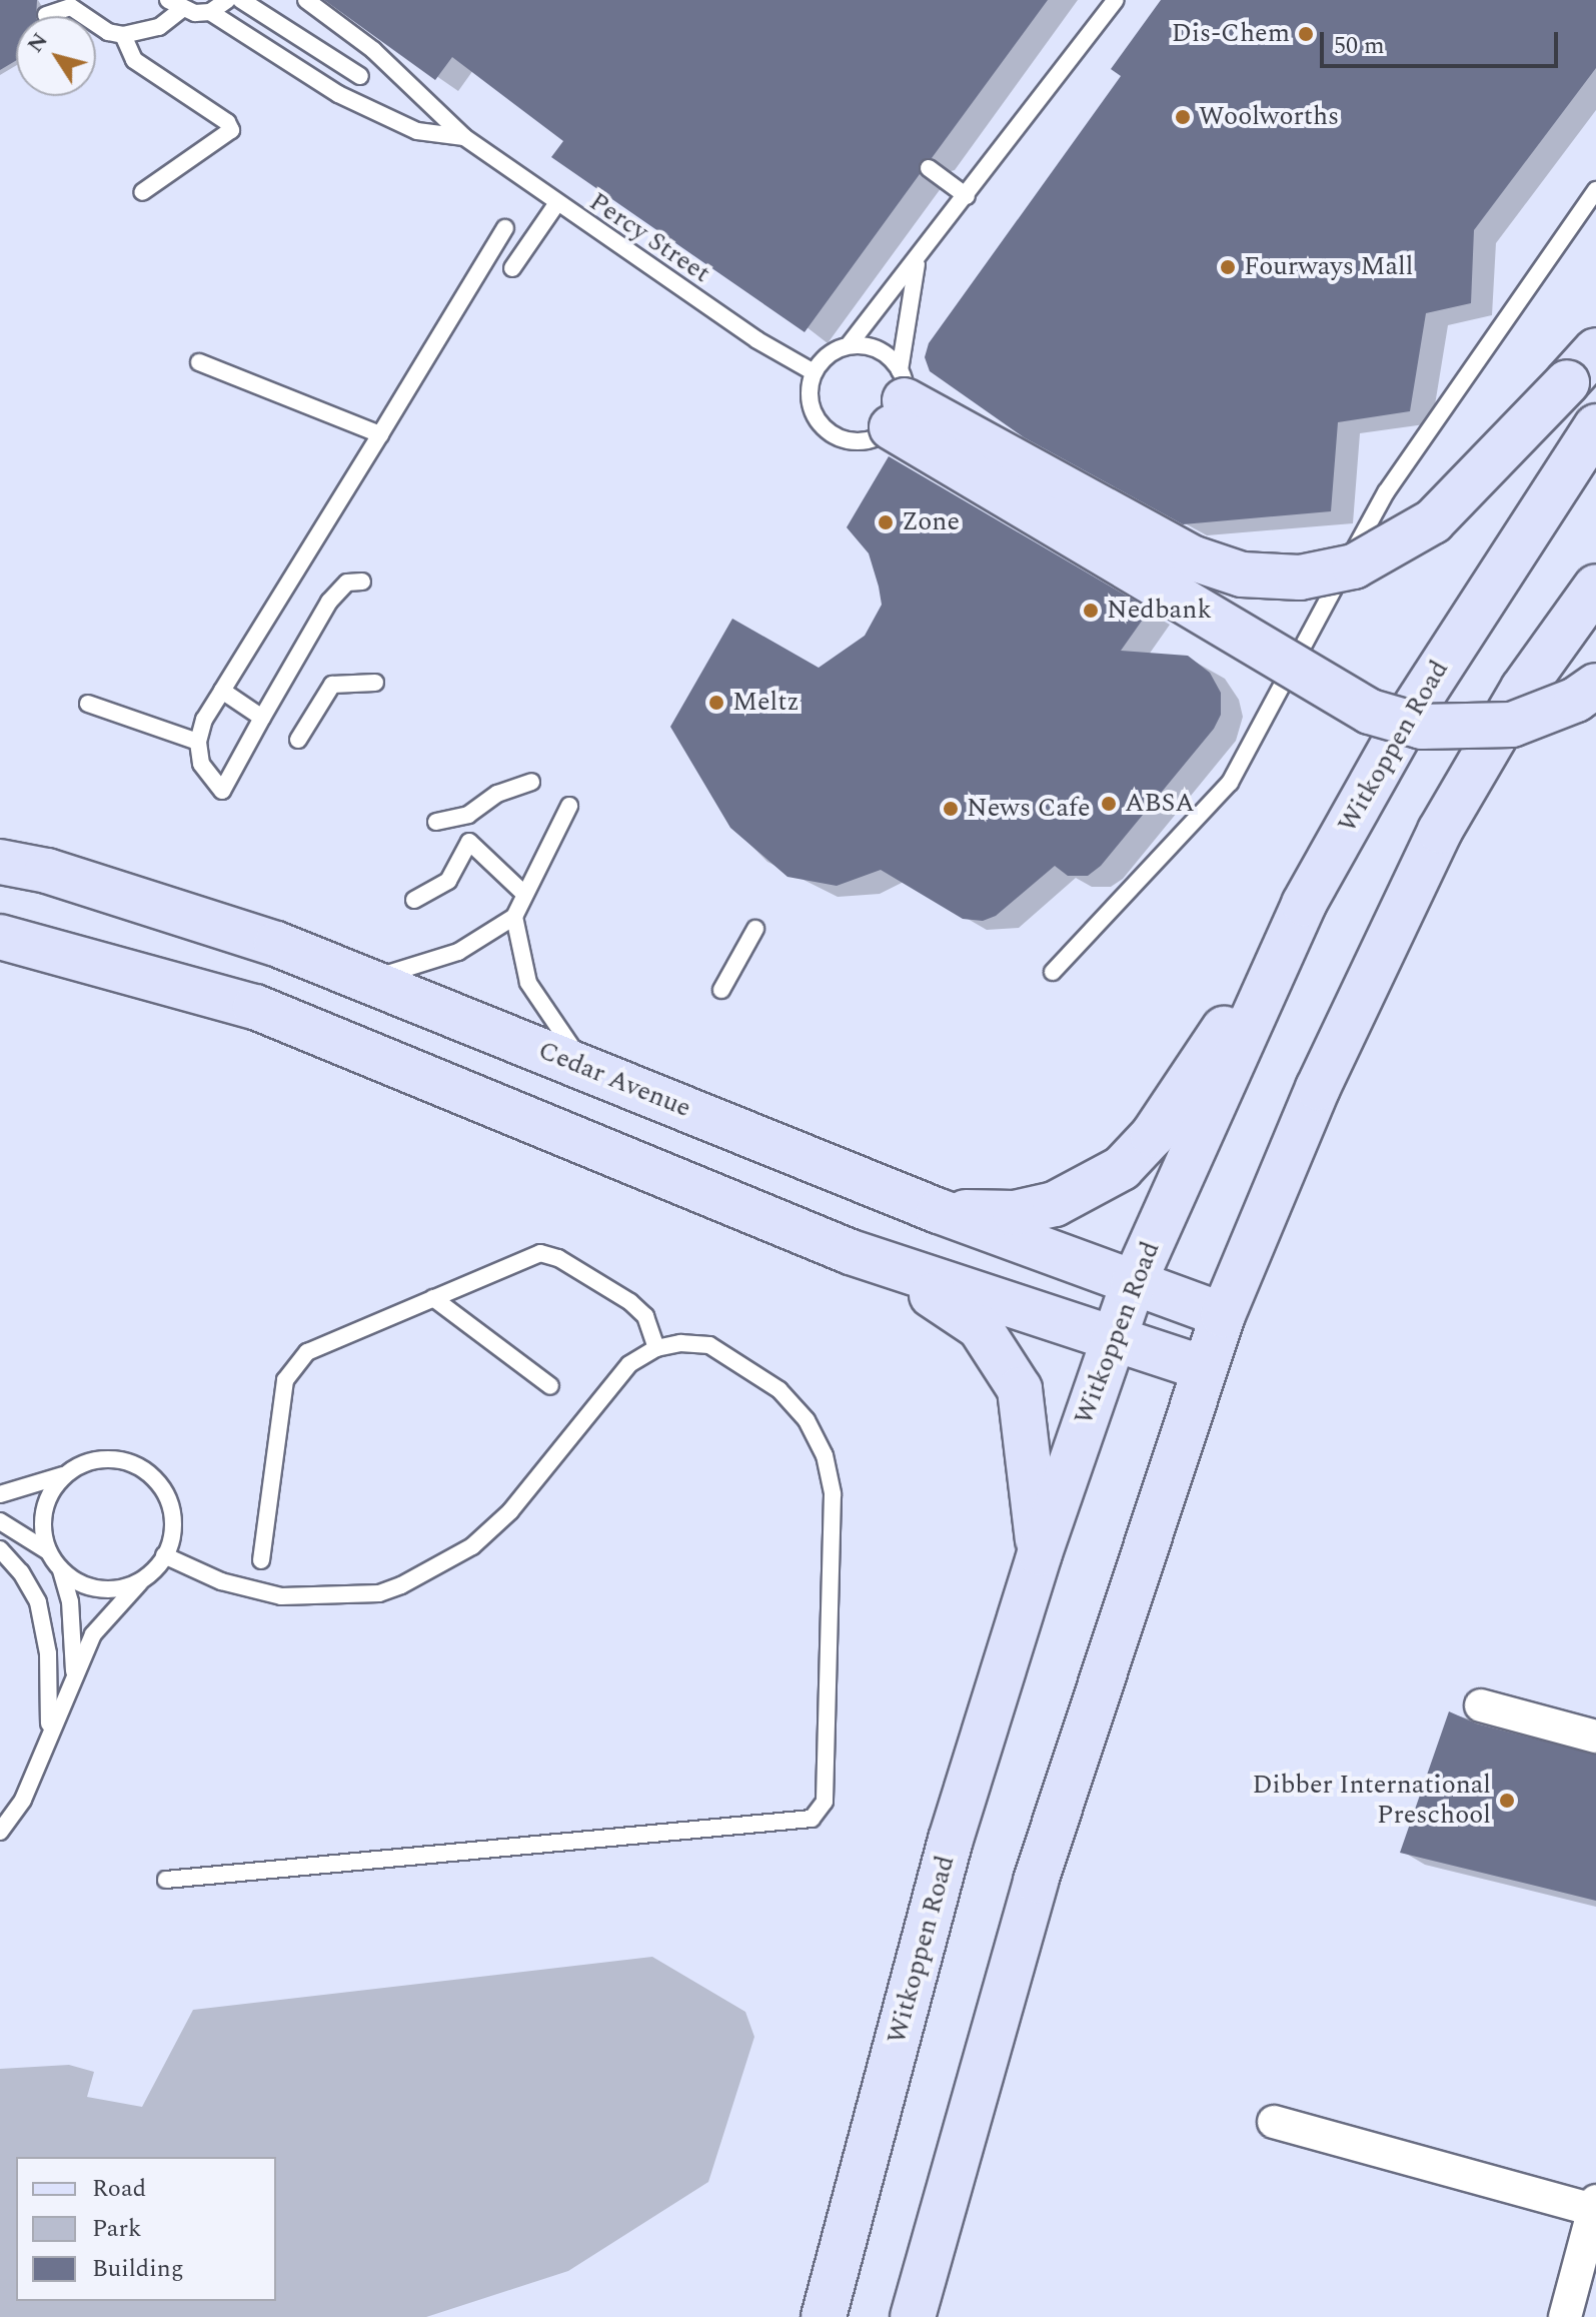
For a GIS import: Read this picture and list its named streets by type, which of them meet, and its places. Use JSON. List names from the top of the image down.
{
  "streets": {
    "main road": ["Witkoppen Road", "Cedar Avenue"],
    "lane": ["Percy Street"]
  },
  "crossings": [
    ["Witkoppen Road", "Cedar Avenue"]
  ],
  "places": [
    "Dis-Chem",
    "Woolworths",
    "Fourways Mall",
    "Zone",
    "Nedbank",
    "Meltz",
    "ABSA",
    "News Cafe",
    "Dibber International Preschool"
  ],
  "legend": ["Road", "Park", "Building"],
  "scale_bar": "50 m",
  "north": "top left"
}
